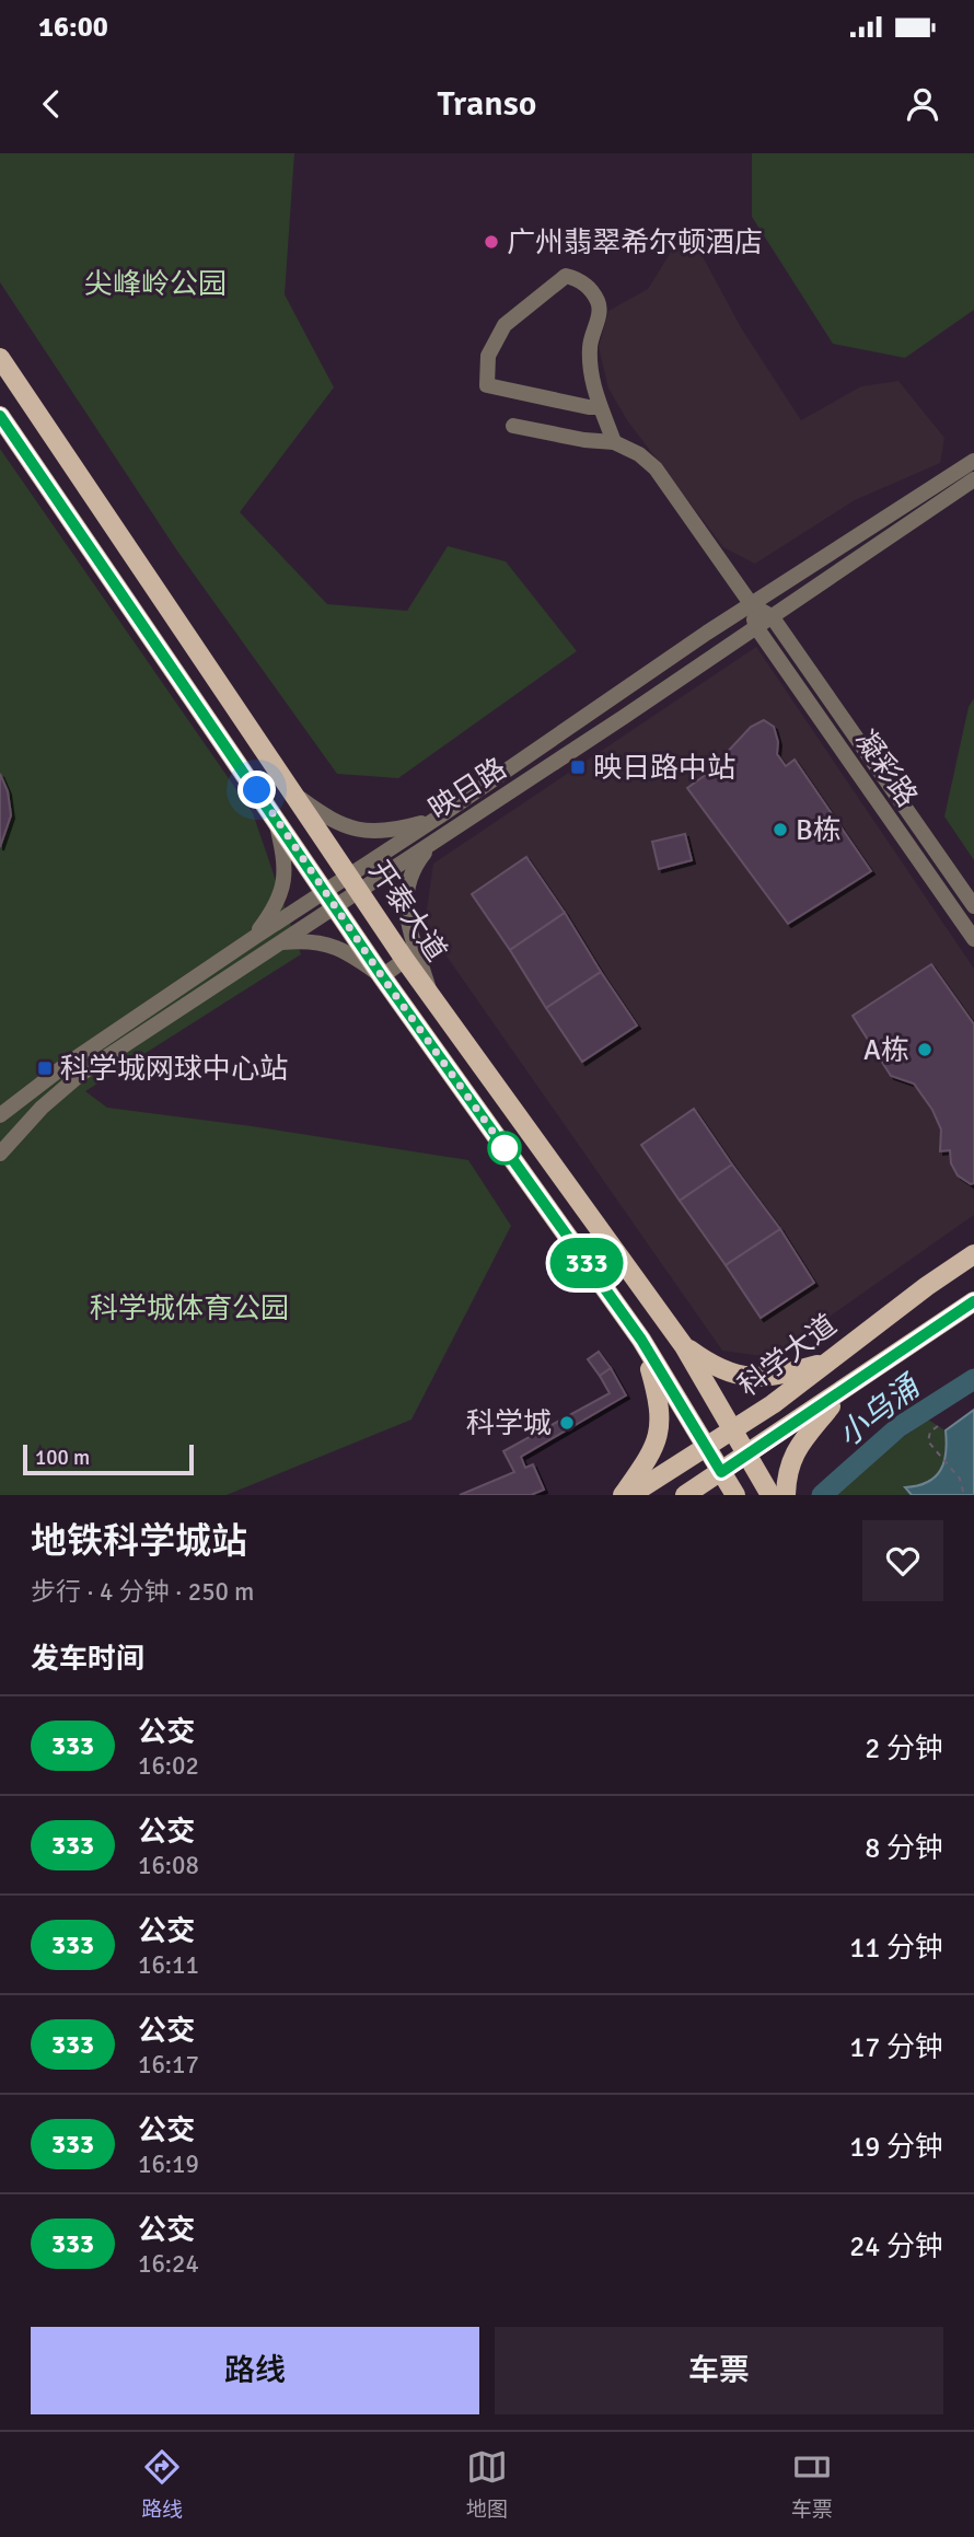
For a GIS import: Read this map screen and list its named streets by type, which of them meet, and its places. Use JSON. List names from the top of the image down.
{
  "streets": {
    "main road": ["开泰大道", "科学大道"],
    "street": ["凝彩路", "映日路"]
  },
  "crossings": [
    ["凝彩路", "映日路"],
    ["映日路", "开泰大道"],
    ["开泰大道", "科学大道"]
  ],
  "water": ["小乌涌"],
  "parks": ["尖峰岭公园", "科学城体育公园"],
  "places": {
    "other": [
      "广州翡翠希尔顿酒店",
      "B栋",
      "A栋",
      "科学城"
    ],
    "transit": ["映日路中站", "科学城网球中心站"]
  },
  "lines": ["bus line 333"],
  "scale_bar": "100 m",
  "page": {
    "status": "16:00",
    "header": "Transo",
    "on_map": "333",
    "scale": "100 m",
    "heading": [
      ["地铁科学城站", "步行 · 4 分钟 · 250 m"],
      "发车时间"
    ],
    "list": [
      {
        "mark": "333",
        "name": "公交",
        "note": "16:02",
        "value": "2 分钟"
      },
      {
        "mark": "333",
        "name": "公交",
        "note": "16:08",
        "value": "8 分钟"
      },
      {
        "mark": "333",
        "name": "公交",
        "note": "16:11",
        "value": "11 分钟"
      },
      {
        "mark": "333",
        "name": "公交",
        "note": "16:17",
        "value": "17 分钟"
      },
      {
        "mark": "333",
        "name": "公交",
        "note": "16:19",
        "value": "19 分钟"
      },
      {
        "mark": "333",
        "name": "公交",
        "note": "16:24",
        "value": "24 分钟"
      }
    ],
    "buttons": ["路线", "车票"],
    "tabs": ["路线", "地图", "车票"]
  }
}
